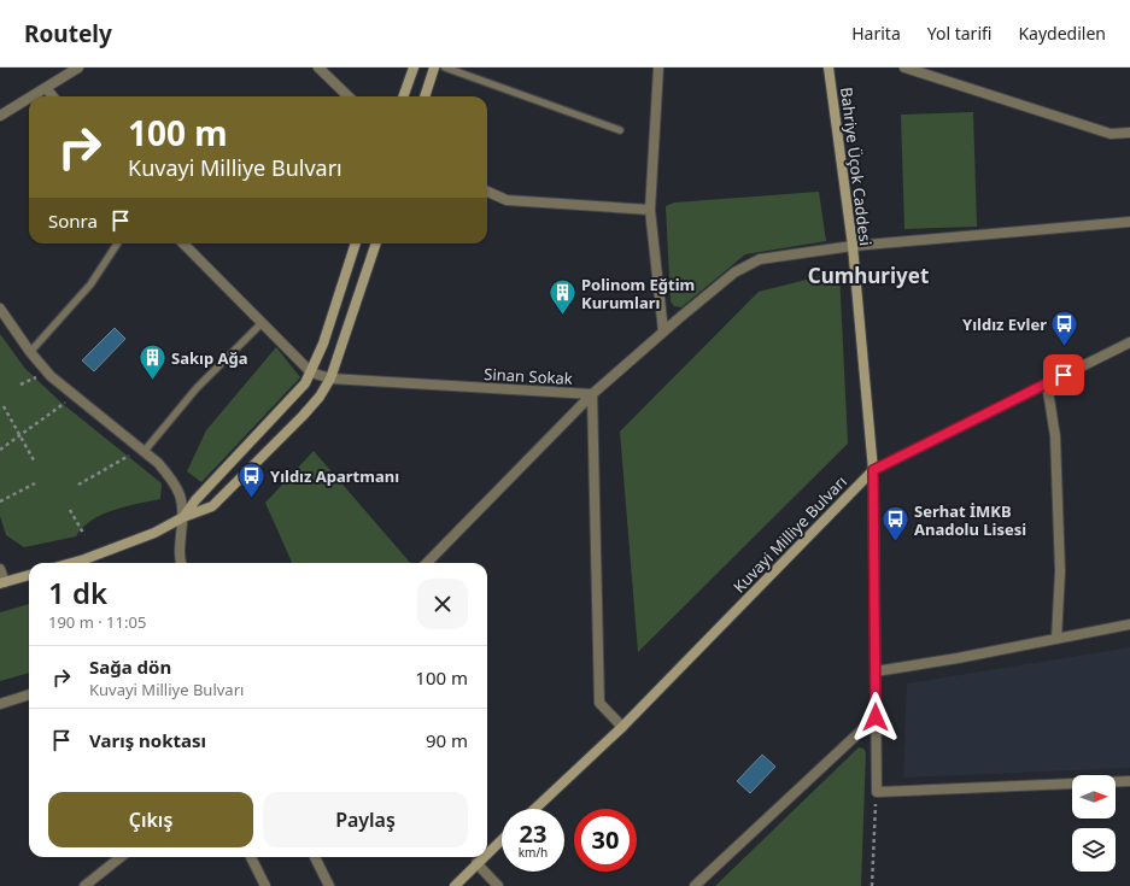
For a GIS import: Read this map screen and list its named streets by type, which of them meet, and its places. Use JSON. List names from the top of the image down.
{
  "streets": {
    "main road": ["Bahriye Üçok Caddesi", "Kuvayi Milliye Bulvarı"],
    "street": ["Sinan Sokak"]
  },
  "crossings": [
    ["Bahriye Üçok Caddesi", "Kuvayi Milliye Bulvarı"],
    ["Sinan Sokak", "Kuvayi Milliye Bulvarı"]
  ],
  "districts": ["Cumhuriyet"],
  "places": {
    "building": ["Polinom Eğtim Kurumları", "Sakıp Ağa"],
    "bus stop": ["Yıldız Evler", "Yıldız Apartmanı", "Serhat İMKB Anadolu Lisesi"]
  },
  "north": "right",
  "page": {
    "header": "Routely",
    "nav": ["Harita", "Yol tarifi", "Kaydedilen"],
    "turn": ["100 m", "Kuvayi Milliye Bulvarı"],
    "then": "Sonra",
    "heading": ["1 dk", "190 m · 11:05"],
    "list": [
      {
        "name": "Sağa dön",
        "note": "Kuvayi Milliye Bulvarı",
        "value": "100 m"
      },
      {
        "name": "Varış noktası",
        "value": "90 m"
      }
    ],
    "buttons": ["Çıkış", "Paylaş"],
    "speed": "23 km/h",
    "limit": "30"
  }
}
